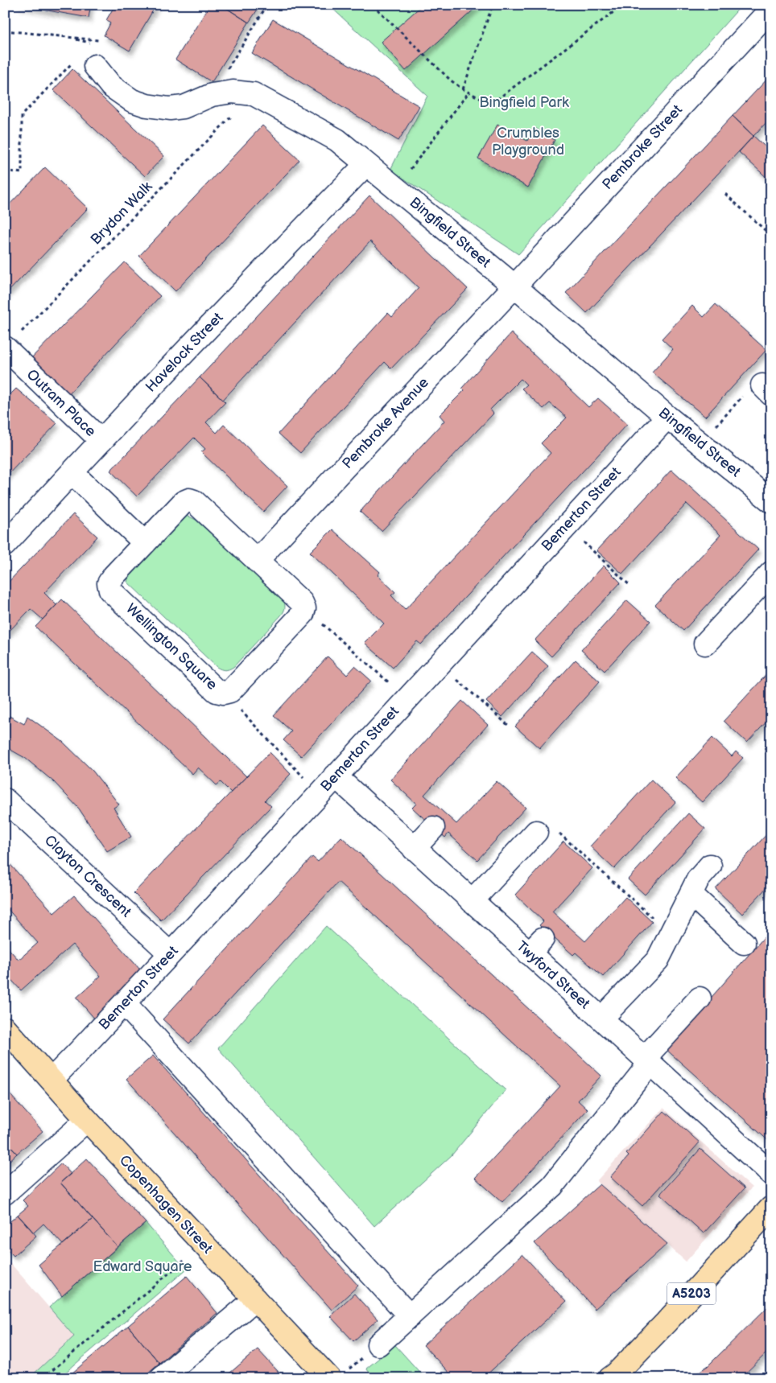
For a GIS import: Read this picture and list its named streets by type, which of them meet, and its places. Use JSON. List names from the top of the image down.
{
  "streets": {
    "main road": ["Copenhagen Street", "A5203"],
    "street": [
      "Pembroke Street",
      "Bingfield Street",
      "Havelock Street",
      "Outram Place",
      "Pembroke Avenue",
      "Bemerton Street",
      "Wellington Square",
      "Clayton Crescent",
      "Twyford Street"
    ],
    "path": ["Brydon Walk"]
  },
  "crossings": [
    ["Pembroke Street", "Bingfield Street"],
    ["Pembroke Street", "Pembroke Avenue"],
    ["Brydon Walk", "Bingfield Street"],
    ["Brydon Walk", "Outram Place"],
    ["Bingfield Street", "Havelock Street"],
    ["Bingfield Street", "Pembroke Avenue"],
    ["Bingfield Street", "Bemerton Street"],
    ["Havelock Street", "Outram Place"],
    ["Pembroke Avenue", "Wellington Square"],
    ["Bemerton Street", "Clayton Crescent"],
    ["Bemerton Street", "Twyford Street"],
    ["Bemerton Street", "Copenhagen Street"]
  ],
  "parks": ["Bingfield Park", "Crumbles Playground", "Edward Square"]
}
